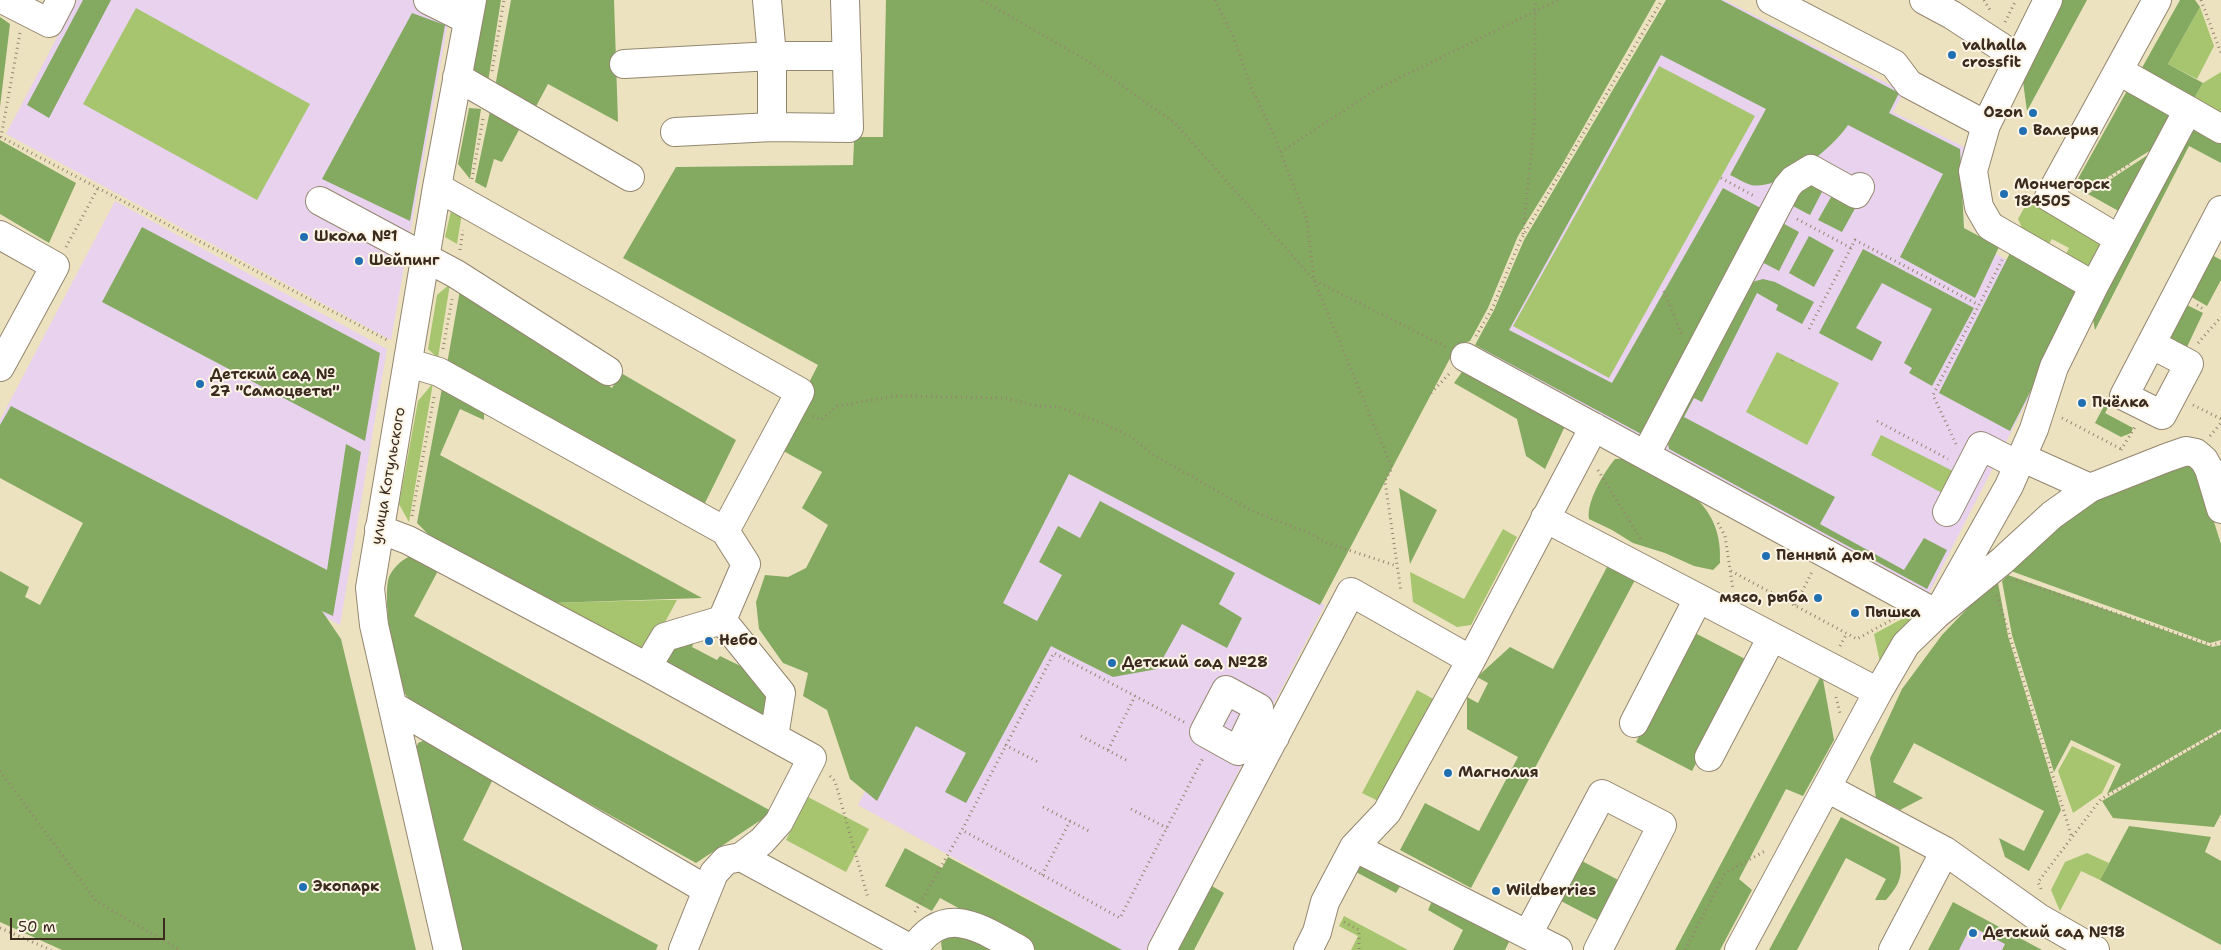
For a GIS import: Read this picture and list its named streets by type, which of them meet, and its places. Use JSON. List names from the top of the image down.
{
  "streets": {
    "street": ["улица Котульского"]
  },
  "places": [
    "valhalla crossfit",
    "Ozon",
    "Валерия",
    "Мончегорск 184505",
    "Школа №1",
    "Шейпинг",
    "Детский сад № 27 \"Самоцветы\"",
    "Пчёлка",
    "Пенный дом",
    "мясо, рыба",
    "Пышка",
    "Небо",
    "Детский сад №28",
    "Магнолия",
    "Экопарк",
    "Wildberries",
    "Детский сад №18"
  ],
  "scale_bar": "50 m"
}
